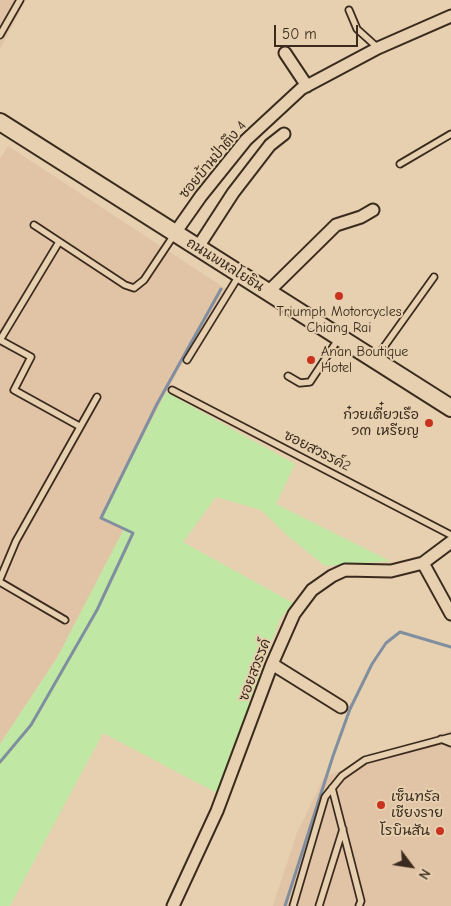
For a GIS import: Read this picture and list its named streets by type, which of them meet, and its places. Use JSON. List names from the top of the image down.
{
  "streets": {
    "main road": ["ถนนพหลโยธิน"],
    "street": ["ซอยบ้านป่าตึง 4", "ซอยสวรรค์"],
    "lane": ["ซอยสวรรค์2"]
  },
  "crossings": [
    ["ซอยบ้านป่าตึง 4", "ถนนพหลโยธิน"]
  ],
  "places": [
    "Triumph Motorcycles Chiang Rai",
    "Anan Boutique Hotel",
    "ก๋วยเตี๋ยวเรือ ๑๓ เหรียญ",
    "เซ็นทรัล เชียงราย",
    "โรบินสัน"
  ],
  "scale_bar": "50 m",
  "north": "bottom right"
}
